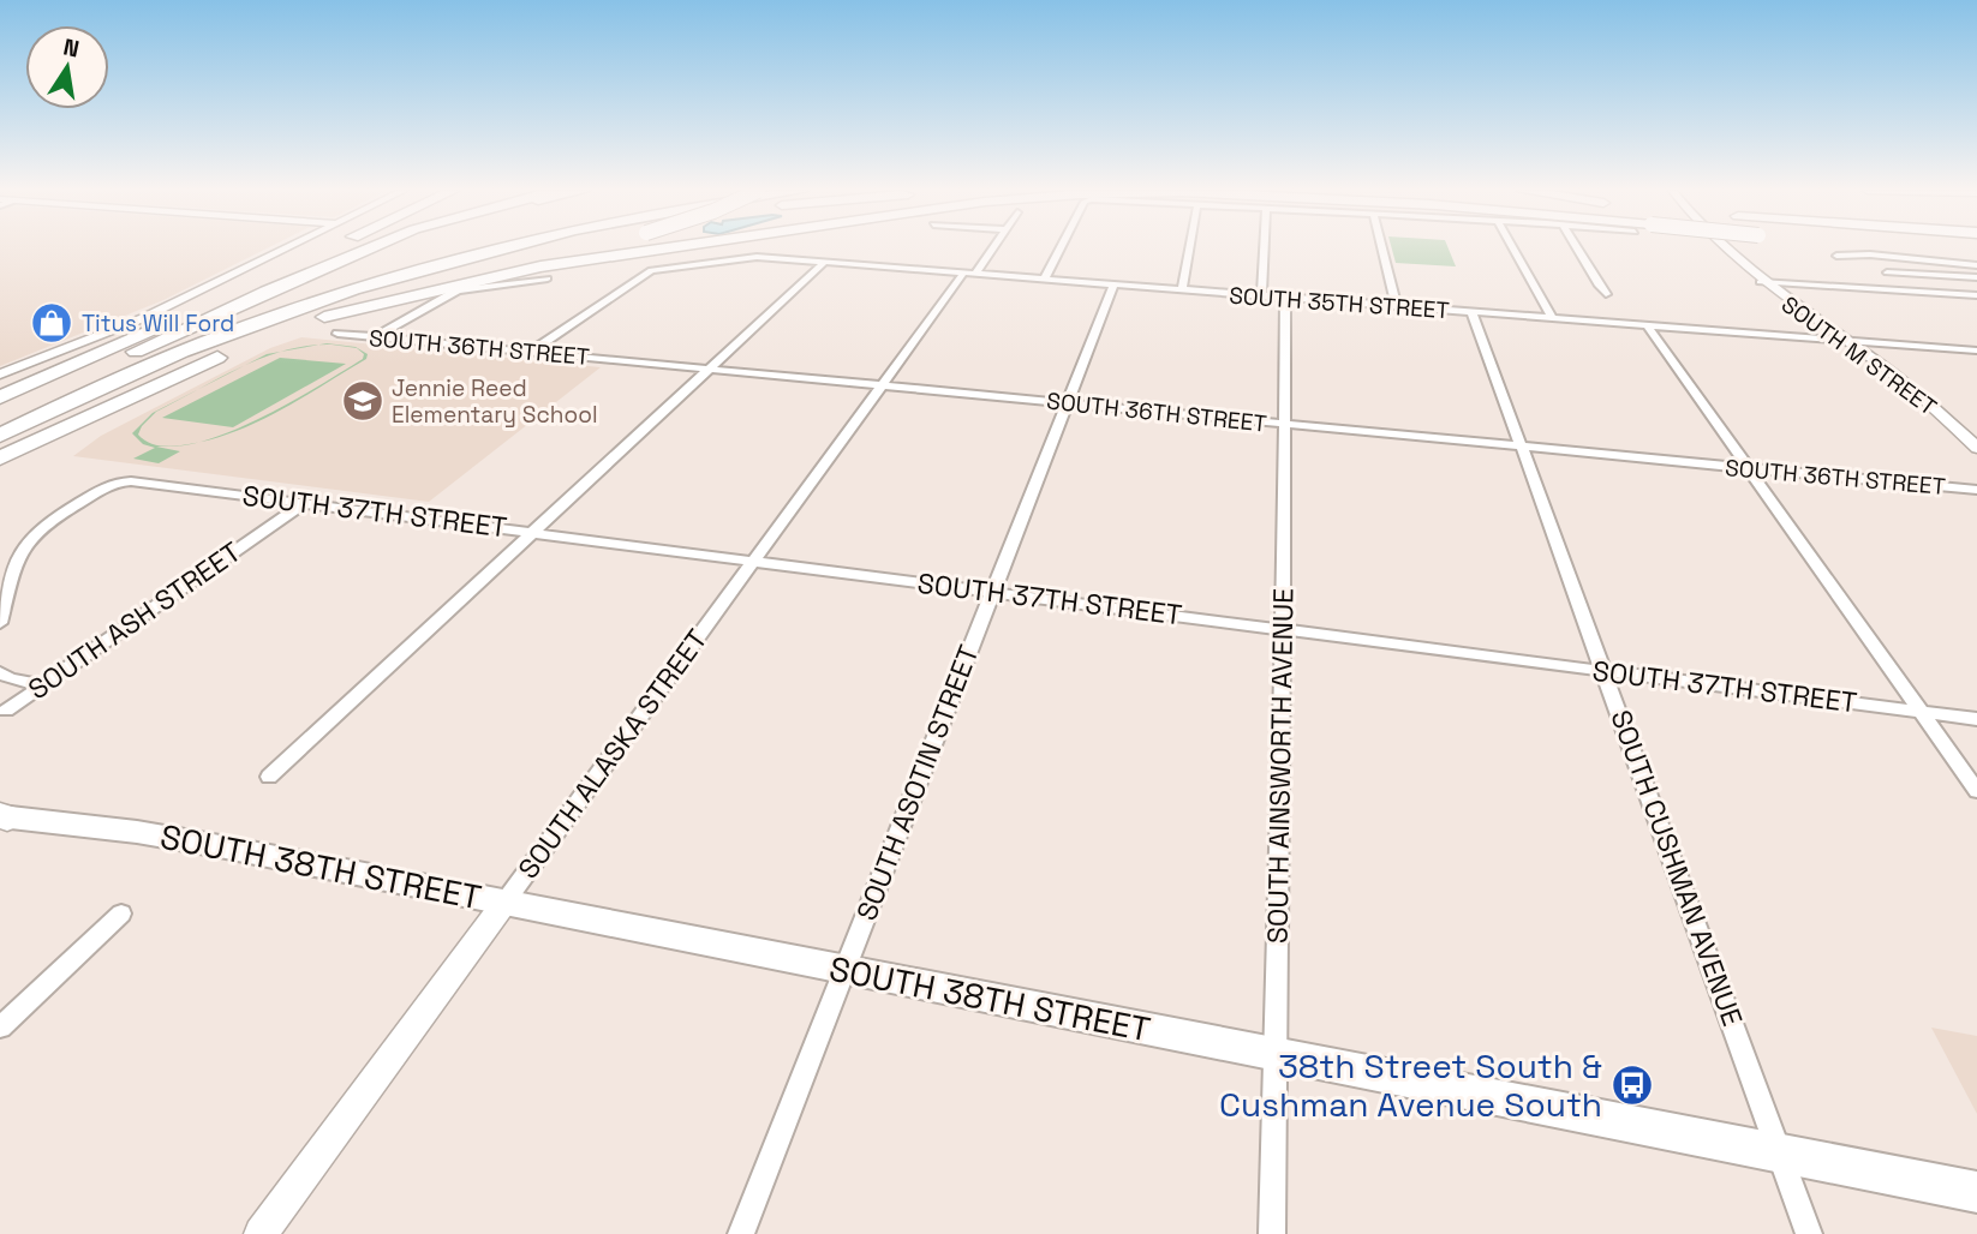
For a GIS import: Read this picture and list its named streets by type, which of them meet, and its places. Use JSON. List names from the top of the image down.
{
  "streets": {
    "main road": ["SOUTH 38TH STREET"],
    "street": [
      "SOUTH 35TH STREET",
      "SOUTH 36TH STREET",
      "SOUTH M STREET",
      "SOUTH 37TH STREET",
      "SOUTH ASH STREET",
      "SOUTH ALASKA STREET",
      "SOUTH AINSWORTH AVENUE",
      "SOUTH ASOTIN STREET",
      "SOUTH CUSHMAN AVENUE"
    ]
  },
  "crossings": [
    ["SOUTH 35TH STREET", "SOUTH 36TH STREET"],
    ["SOUTH 35TH STREET", "SOUTH M STREET"],
    ["SOUTH 35TH STREET", "SOUTH ALASKA STREET"],
    ["SOUTH 35TH STREET", "SOUTH AINSWORTH AVENUE"],
    ["SOUTH 35TH STREET", "SOUTH ASOTIN STREET"],
    ["SOUTH 35TH STREET", "SOUTH CUSHMAN AVENUE"],
    ["SOUTH 36TH STREET", "SOUTH ALASKA STREET"],
    ["SOUTH 36TH STREET", "SOUTH AINSWORTH AVENUE"],
    ["SOUTH 36TH STREET", "SOUTH ASOTIN STREET"],
    ["SOUTH 36TH STREET", "SOUTH CUSHMAN AVENUE"],
    ["SOUTH 37TH STREET", "SOUTH ASH STREET"],
    ["SOUTH 37TH STREET", "SOUTH ALASKA STREET"],
    ["SOUTH 37TH STREET", "SOUTH AINSWORTH AVENUE"],
    ["SOUTH 37TH STREET", "SOUTH ASOTIN STREET"],
    ["SOUTH 37TH STREET", "SOUTH CUSHMAN AVENUE"],
    ["SOUTH ALASKA STREET", "SOUTH 38TH STREET"],
    ["SOUTH AINSWORTH AVENUE", "SOUTH 38TH STREET"],
    ["SOUTH ASOTIN STREET", "SOUTH 38TH STREET"],
    ["SOUTH 38TH STREET", "SOUTH CUSHMAN AVENUE"]
  ],
  "places": {
    "shop": ["Titus Will Ford"],
    "school or university": ["Jennie Reed Elementary School"],
    "bus stop": ["38th Street South & Cushman Avenue South"]
  },
  "north": "top"
}
